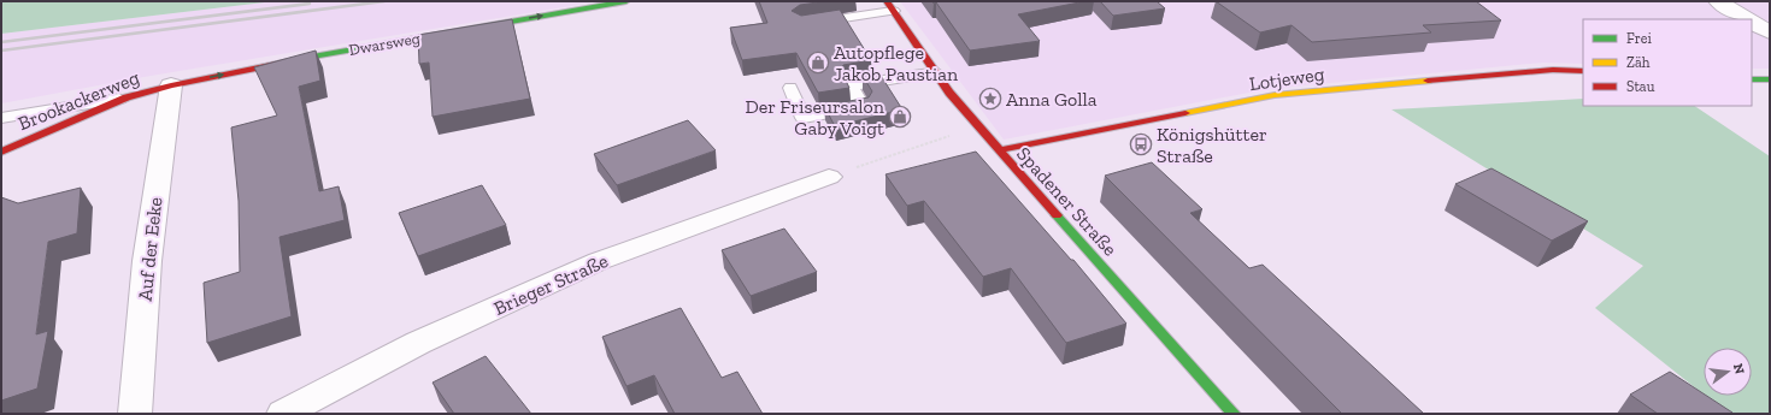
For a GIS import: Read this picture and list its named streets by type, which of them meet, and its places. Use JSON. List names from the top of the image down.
{
  "streets": {
    "street": [
      "Dwarsweg",
      "Lotjeweg",
      "Brookackerweg",
      "Spadener Straße",
      "Auf der Eeke",
      "Brieger Straße"
    ]
  },
  "crossings": [
    ["Dwarsweg", "Brookackerweg"],
    ["Dwarsweg", "Auf der Eeke"],
    ["Lotjeweg", "Spadener Straße"],
    ["Brookackerweg", "Auf der Eeke"]
  ],
  "one_way": ["Dwarsweg"],
  "places": {
    "shop": ["Autopflege Jakob Paustian", "Der Friseursalon Gaby Voigt"],
    "place": ["Anna Golla"],
    "bus stop": ["Königshütter Straße"]
  },
  "legend": ["Frei", "Zäh", "Stau"],
  "north": "right"
}
